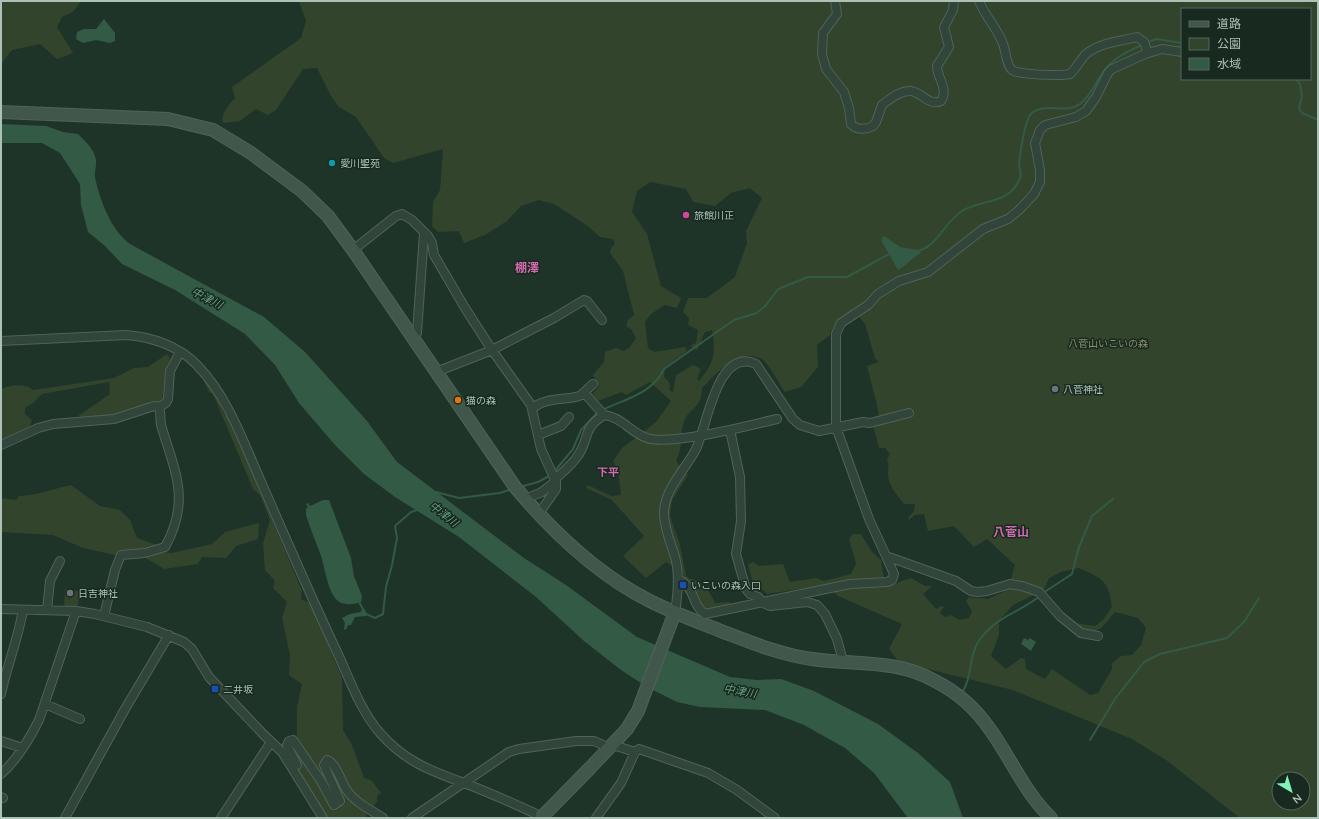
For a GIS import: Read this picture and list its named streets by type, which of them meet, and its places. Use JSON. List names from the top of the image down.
{
  "districts": ["棚澤", "下平", "八菅山"],
  "water": ["中津川"],
  "parks": ["八菅山いこいの森"],
  "places": {
    "other": [
      "愛川聖苑",
      "旅館川正",
      "八菅神社",
      "猫の森",
      "日吉神社"
    ],
    "transit": ["いこいの森入口", "二井坂"]
  },
  "legend": ["道路", "公園", "水域"],
  "north": "bottom right"
}
